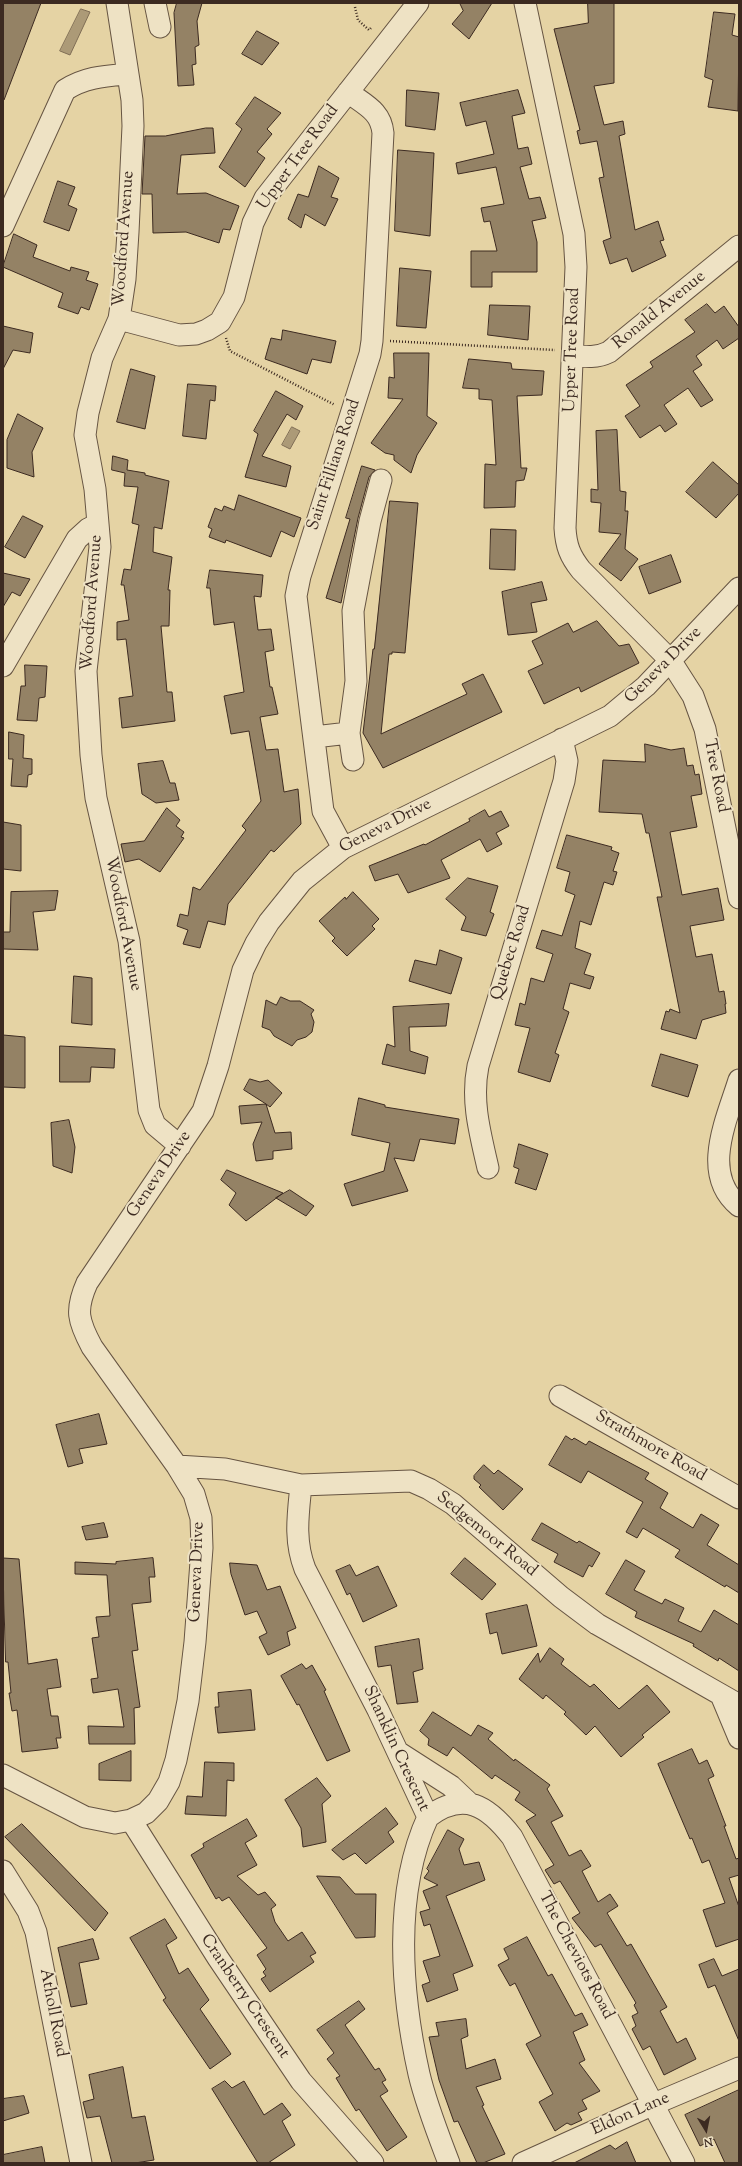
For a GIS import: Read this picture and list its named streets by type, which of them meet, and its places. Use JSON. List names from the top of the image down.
{
  "streets": {
    "street": [
      "Upper Tree Road",
      "Woodford Avenue",
      "Ronald Avenue",
      "Saint Fillians Road",
      "Geneva Drive",
      "Tree Road",
      "Quebec Road",
      "Strathmore Road",
      "Sedgemoor Road",
      "Shanklin Crescent",
      "The Cheviots Road",
      "Cranberry Crescent",
      "Atholl Road",
      "Eldon Lane"
    ]
  },
  "crossings": [
    ["Upper Tree Road", "Ronald Avenue"],
    ["Upper Tree Road", "Saint Fillians Road"],
    ["Upper Tree Road", "Geneva Drive"],
    ["Upper Tree Road", "Tree Road"],
    ["Woodford Avenue", "Geneva Drive"],
    ["Saint Fillians Road", "Geneva Drive"],
    ["Geneva Drive", "Tree Road"],
    ["Geneva Drive", "Quebec Road"],
    ["Geneva Drive", "Sedgemoor Road"],
    ["Geneva Drive", "Cranberry Crescent"],
    ["Sedgemoor Road", "Shanklin Crescent"],
    ["Shanklin Crescent", "The Cheviots Road"],
    ["The Cheviots Road", "Eldon Lane"]
  ],
  "north": "bottom"
}
